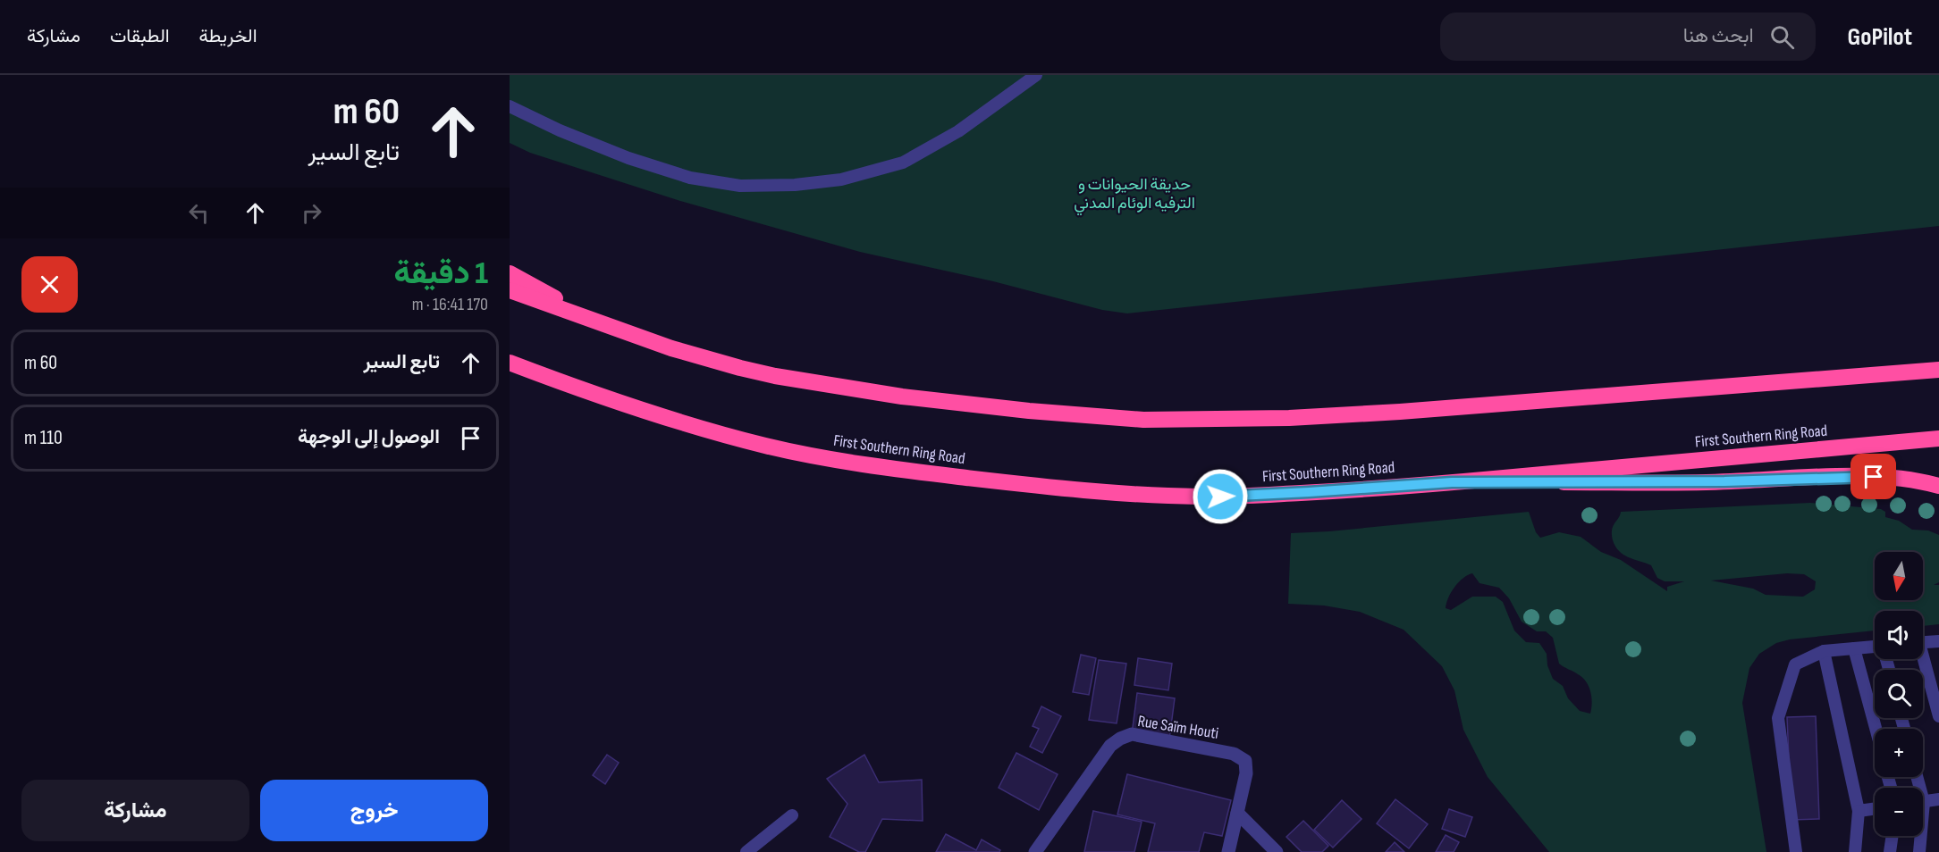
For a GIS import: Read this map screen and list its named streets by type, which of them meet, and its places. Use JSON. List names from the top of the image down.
{
  "streets": {
    "highway": ["First Southern Ring Road"],
    "street": ["Rue Saïm Houti"]
  },
  "parks": ["حديقة الحيوانات و الترفيه الوئام المدني"],
  "north": "bottom",
  "page": {
    "header": "GoPilot",
    "search": "ابحث هنا",
    "nav": ["الخريطة", "الطبقات", "مشاركة"],
    "turn": ["60 m", "تابع السير"],
    "heading": ["1 دقيقة", "170 m · 16:41"],
    "list": [
      {
        "name": "تابع السير",
        "value": "60 m"
      },
      {
        "name": "الوصول إلى الوجهة",
        "value": "110 m"
      }
    ],
    "map_buttons": ["+", "−"],
    "buttons": ["خروج", "مشاركة"]
  }
}
